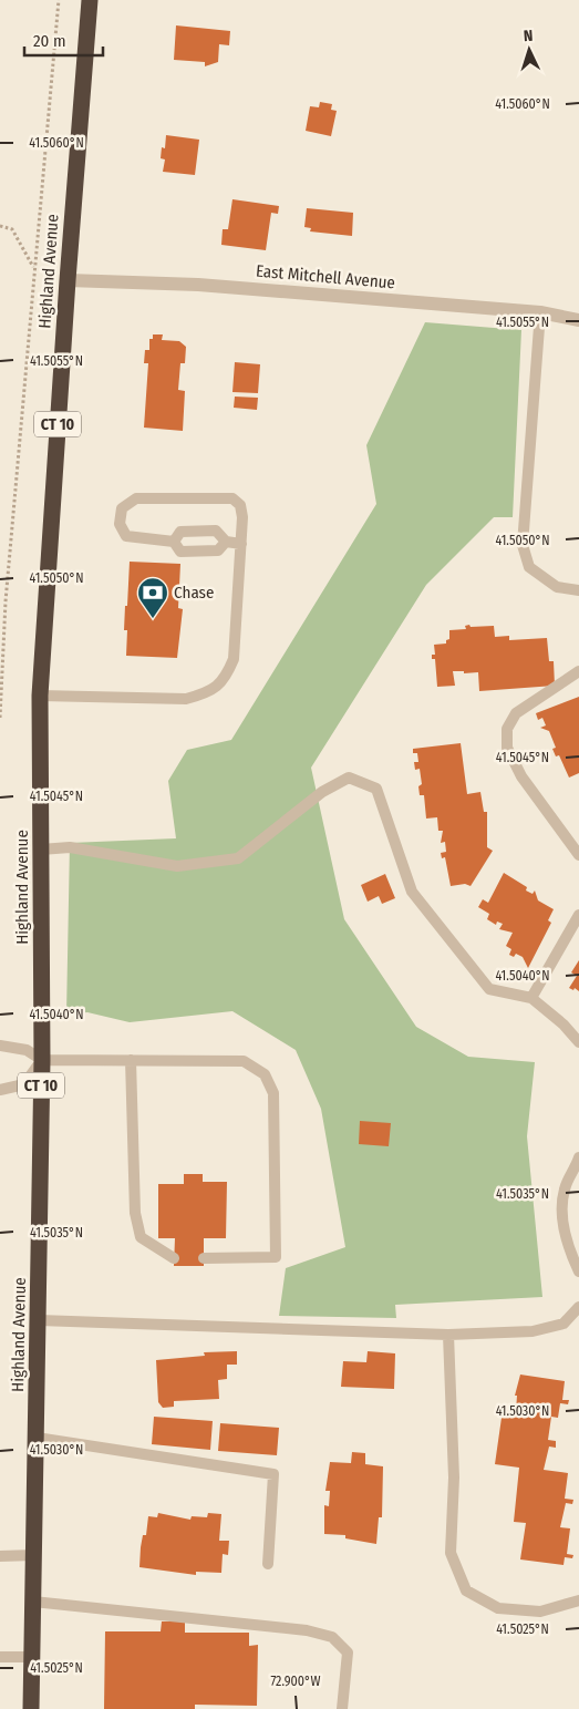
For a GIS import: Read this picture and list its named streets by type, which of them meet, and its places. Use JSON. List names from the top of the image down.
{
  "streets": {
    "highway": ["Highland Avenue", "CT 10"],
    "street": ["East Mitchell Avenue"]
  },
  "crossings": [
    ["Highland Avenue", "East Mitchell Avenue"]
  ],
  "places": {
    "bank": ["Chase"]
  },
  "scale_bar": "20 m",
  "north": "top",
  "coordinates": [
    "41.5060°N",
    "41.5055°N",
    "41.5050°N",
    "41.5045°N",
    "41.5040°N",
    "41.5035°N",
    "41.5030°N",
    "41.5025°N",
    "72.900°W"
  ]
}
